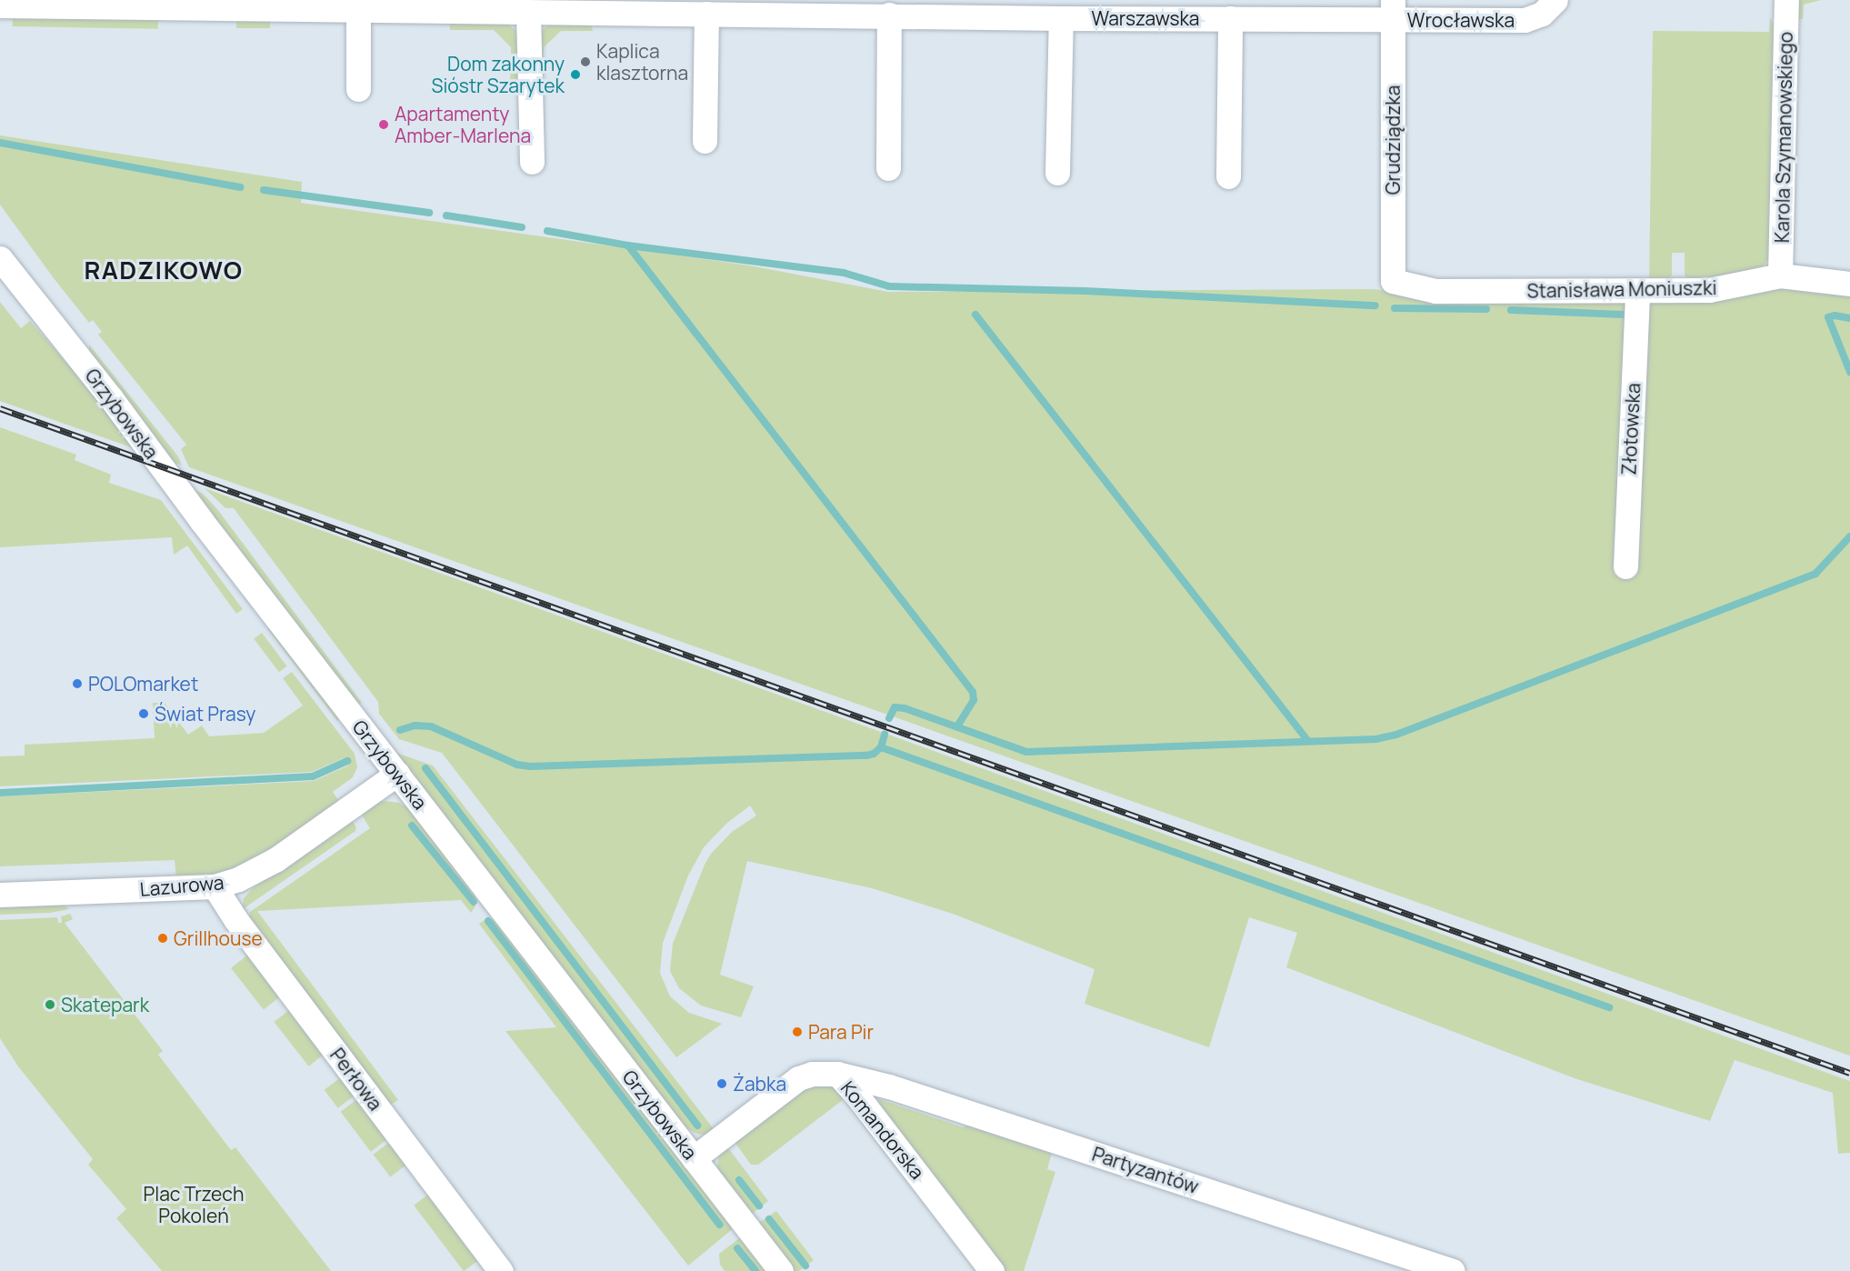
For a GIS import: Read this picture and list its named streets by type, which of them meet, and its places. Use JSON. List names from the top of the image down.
{
  "streets": {
    "street": [
      "Warszawska",
      "Wrocławska",
      "Karola Szymanowskiego",
      "Grudziądzka",
      "Stanisława Moniuszki",
      "Grzybowska",
      "Złotowska",
      "Lazurowa",
      "Perłowa",
      "Komandorska",
      "Partyzantów"
    ]
  },
  "crossings": [
    ["Warszawska", "Wrocławska"],
    ["Warszawska", "Grudziądzka"],
    ["Wrocławska", "Grudziądzka"],
    ["Karola Szymanowskiego", "Stanisława Moniuszki"],
    ["Grudziądzka", "Stanisława Moniuszki"],
    ["Stanisława Moniuszki", "Złotowska"],
    ["Grzybowska", "Lazurowa"],
    ["Grzybowska", "Komandorska"],
    ["Lazurowa", "Perłowa"],
    ["Komandorska", "Partyzantów"]
  ],
  "districts": ["RADZIKOWO"],
  "parks": ["Plac Trzech Pokoleń"],
  "places": [
    "Kaplica klasztorna",
    "Dom zakonny Sióstr Szarytek",
    "Apartamenty Amber-Marlena",
    "POLOmarket",
    "Świat Prasy",
    "Grillhouse",
    "Skatepark",
    "Para Pir",
    "Żabka"
  ]
}
